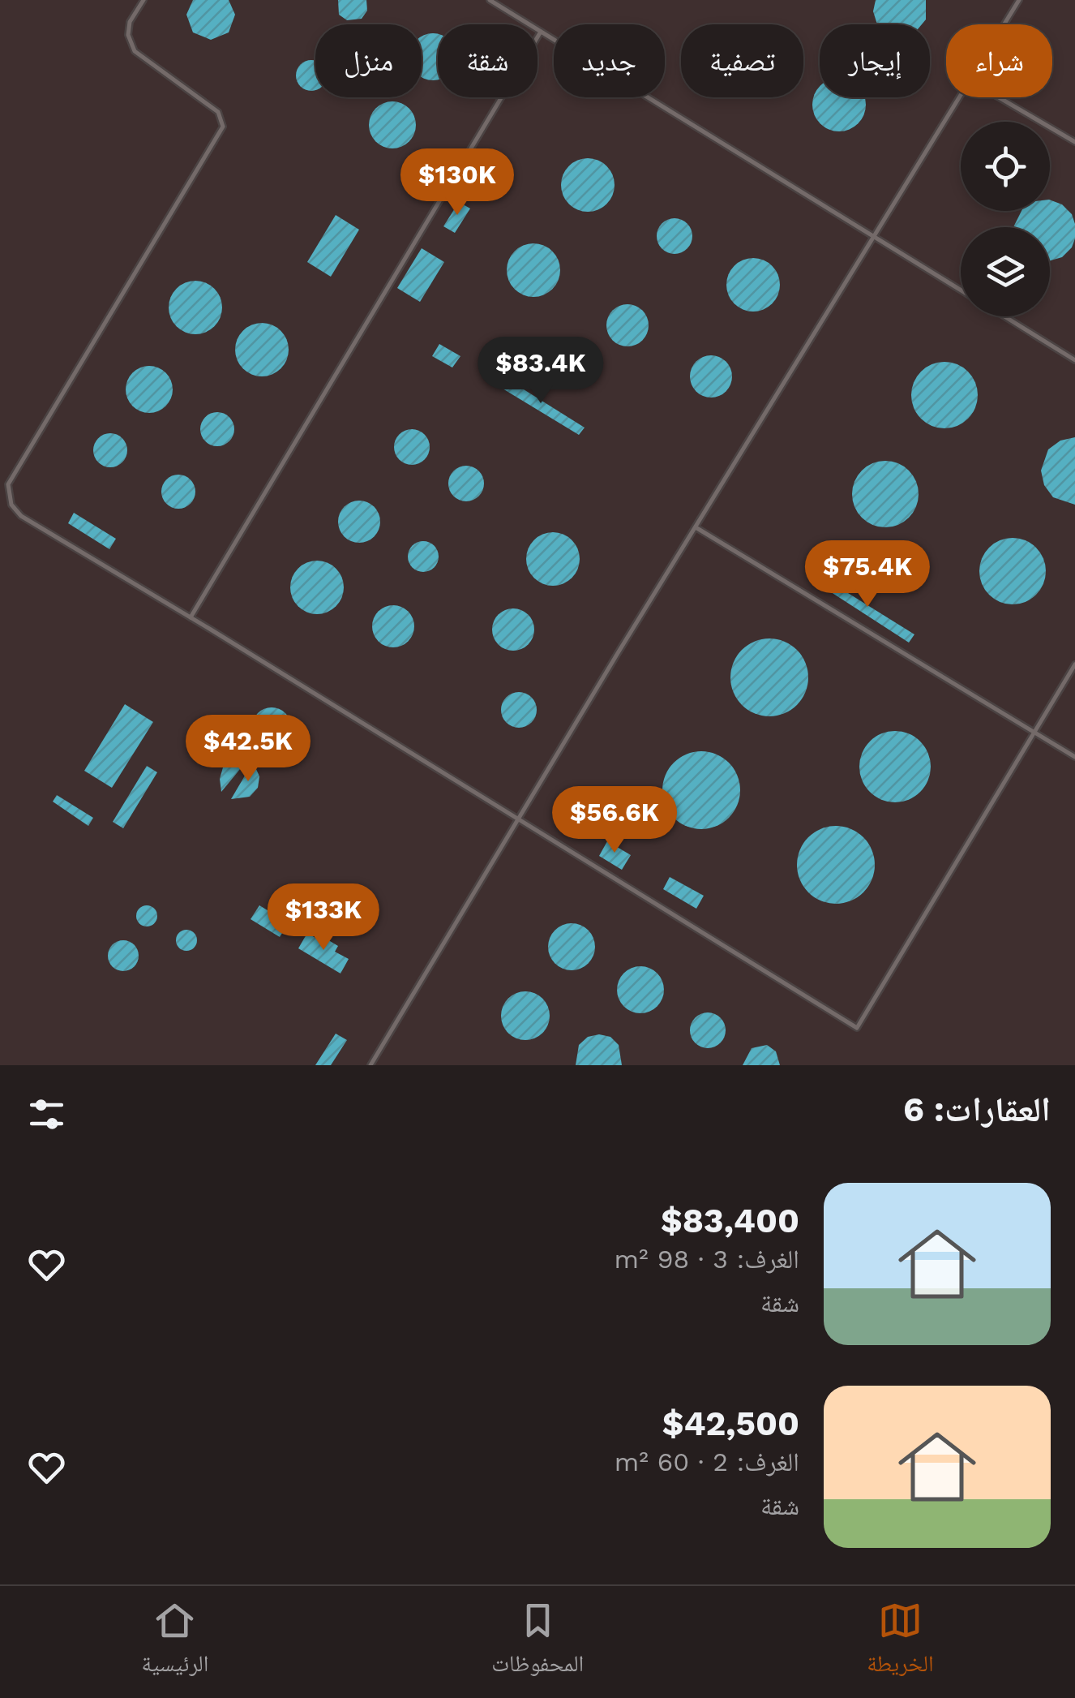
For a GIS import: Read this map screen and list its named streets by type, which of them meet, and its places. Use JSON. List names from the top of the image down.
{
  "page": {
    "chip": [
      "شراء",
      "إيجار",
      "تصفية",
      "جديد",
      "شقة",
      "منزل"
    ],
    "price": [
      "$130K",
      "$83.4K",
      "$75.4K",
      "$42.5K",
      "$56.6K",
      "$133K"
    ],
    "heading": "العقارات: 6",
    "list": [
      {
        "name": "$83,400",
        "note": "الغرف: 3 · 98 m² · شقة"
      },
      {
        "name": "$42,500",
        "note": "الغرف: 2 · 60 m² · شقة"
      }
    ],
    "tabs": ["الخريطة", "المحفوظات", "الرئيسية"]
  }
}
